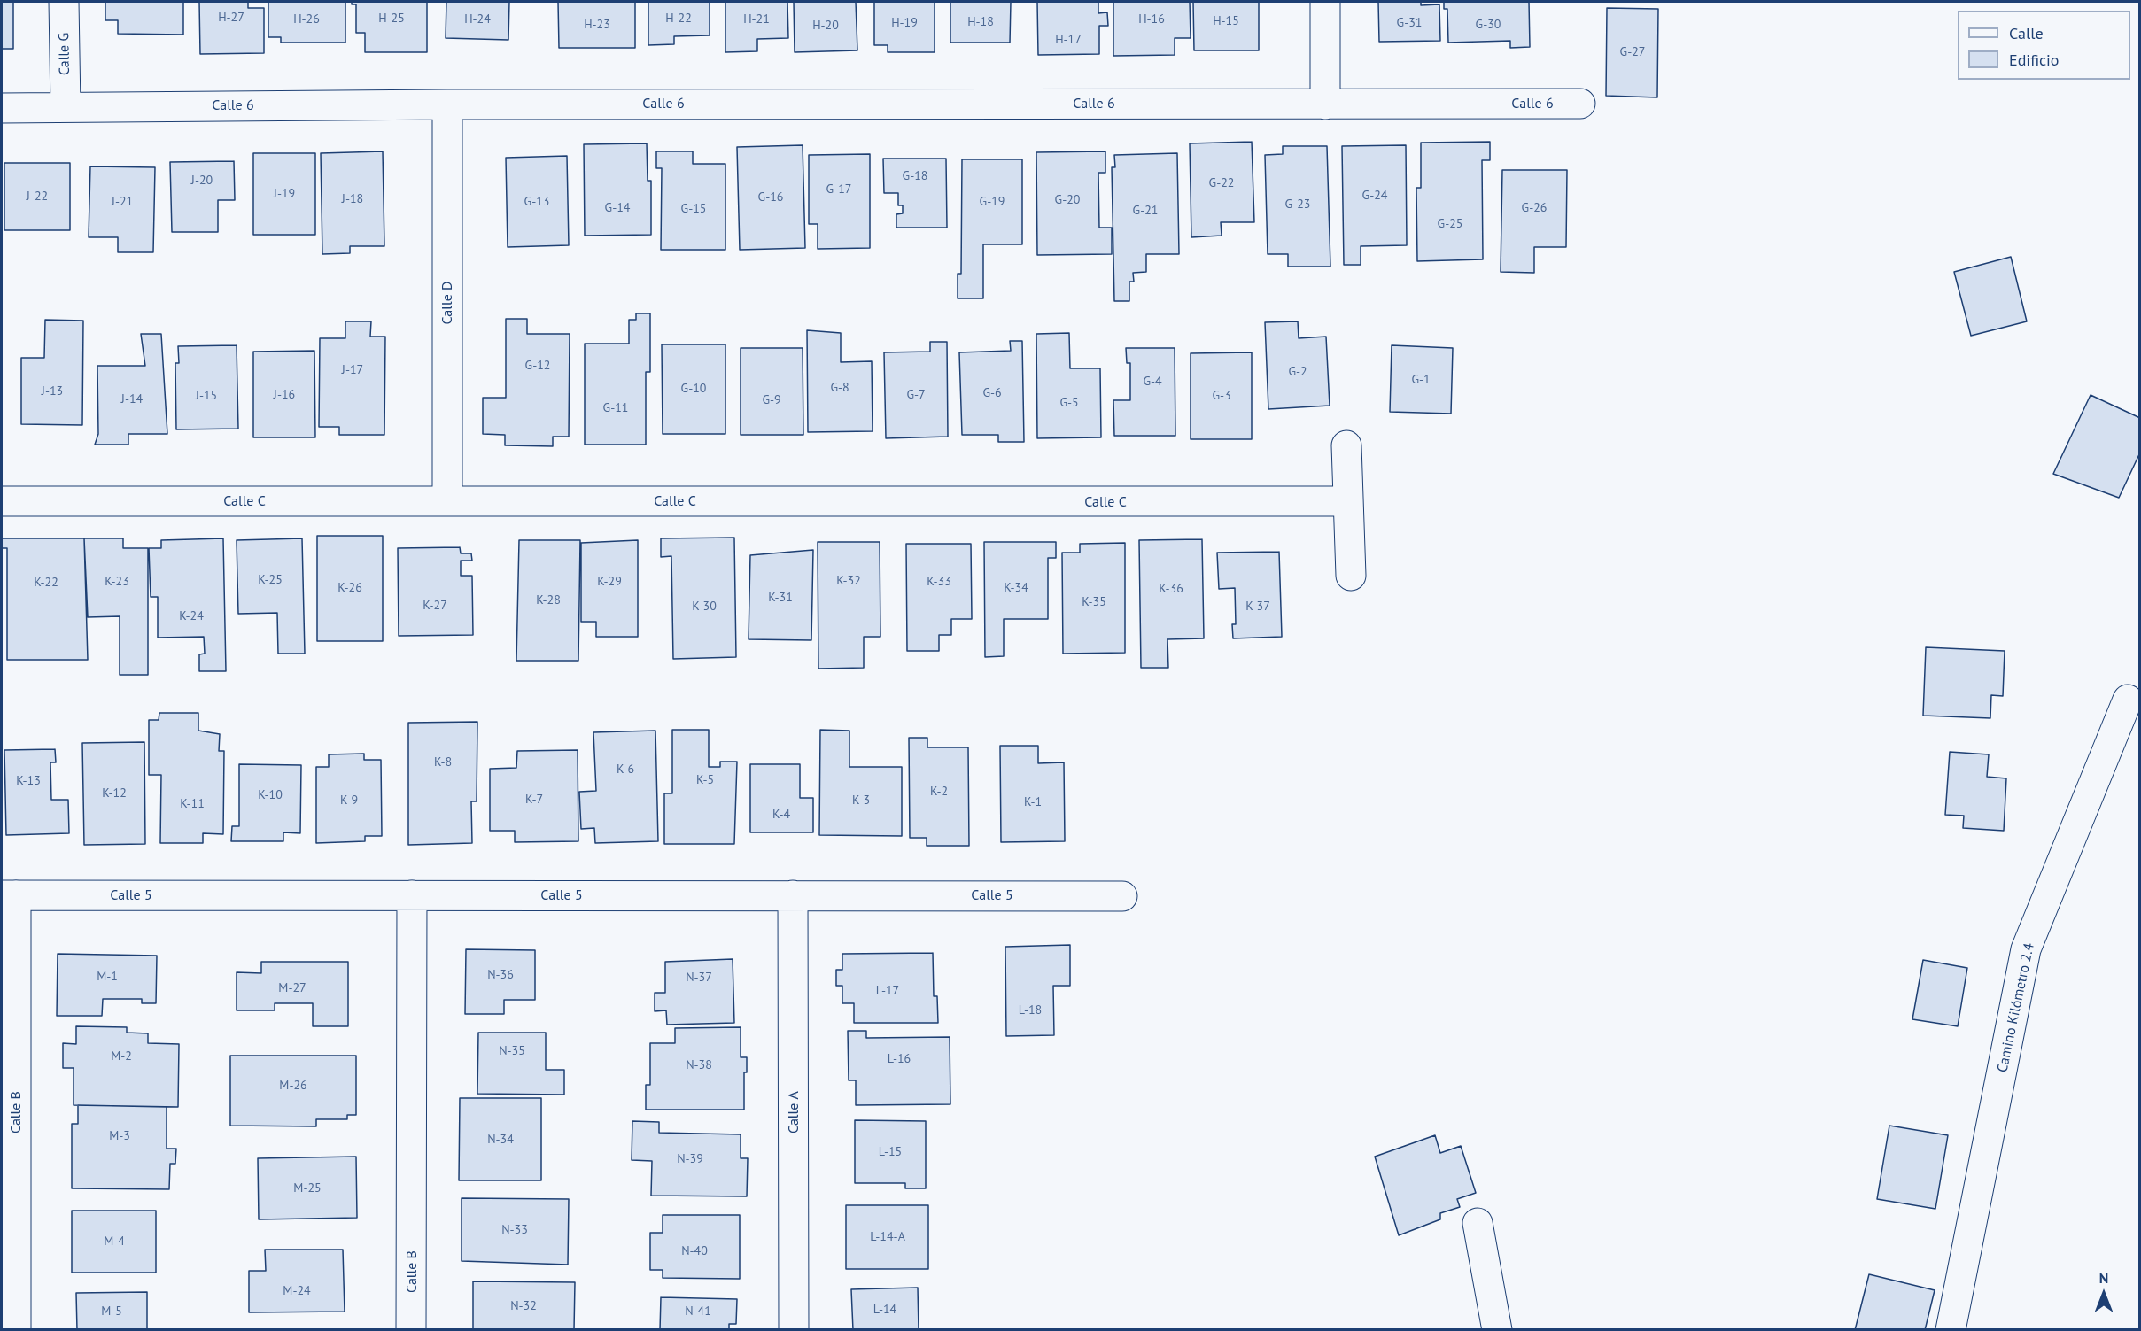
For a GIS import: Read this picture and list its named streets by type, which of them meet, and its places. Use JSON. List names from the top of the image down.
{
  "streets": {
    "street": [
      "Calle G",
      "Calle 6",
      "Calle D",
      "Calle C",
      "Calle 5",
      "Camino Kilómetro 2.4",
      "Calle B",
      "Calle A"
    ]
  },
  "crossings": [
    ["Calle G", "Calle 6"],
    ["Calle 6", "Calle D"],
    ["Calle D", "Calle C"],
    ["Calle 5", "Calle B"],
    ["Calle 5", "Calle A"]
  ],
  "house_numbers": [
    "H-27",
    "H-25",
    "H-22",
    "H-26",
    "H-24",
    "H-21",
    "H-16",
    "H-15",
    "H-18",
    "H-19",
    "G-31",
    "H-23",
    "G-30",
    "H-20",
    "H-17",
    "G-27",
    "G-18",
    "J-20",
    "G-22",
    "G-17",
    "J-19",
    "G-24",
    "J-22",
    "G-16",
    "J-18",
    "G-20",
    "J-21",
    "G-13",
    "G-19",
    "G-23",
    "G-14",
    "G-26",
    "G-15",
    "G-21",
    "G-25",
    "G-12",
    "J-17",
    "G-2",
    "G-1",
    "G-4",
    "G-8",
    "G-10",
    "J-13",
    "G-6",
    "J-16",
    "G-7",
    "J-15",
    "G-3",
    "J-14",
    "G-9",
    "G-5",
    "G-11",
    "K-25",
    "K-32",
    "K-23",
    "K-29",
    "K-33",
    "K-22",
    "K-26",
    "K-34",
    "K-36",
    "K-31",
    "K-28",
    "K-35",
    "K-27",
    "K-30",
    "K-37",
    "K-24",
    "K-8",
    "K-6",
    "K-5",
    "K-13",
    "K-2",
    "K-12",
    "K-10",
    "K-7",
    "K-9",
    "K-3",
    "K-1",
    "K-11",
    "K-4",
    "N-36",
    "M-1",
    "N-37",
    "M-27",
    "L-17",
    "L-18",
    "N-35",
    "M-2",
    "L-16",
    "N-38",
    "M-26",
    "M-3",
    "N-34",
    "L-15",
    "N-39",
    "M-25",
    "N-33",
    "L-14-A",
    "M-4",
    "N-40",
    "M-24",
    "N-32",
    "L-14",
    "M-5",
    "N-41"
  ],
  "legend": ["Calle", "Edificio"],
  "north": "top"
}
